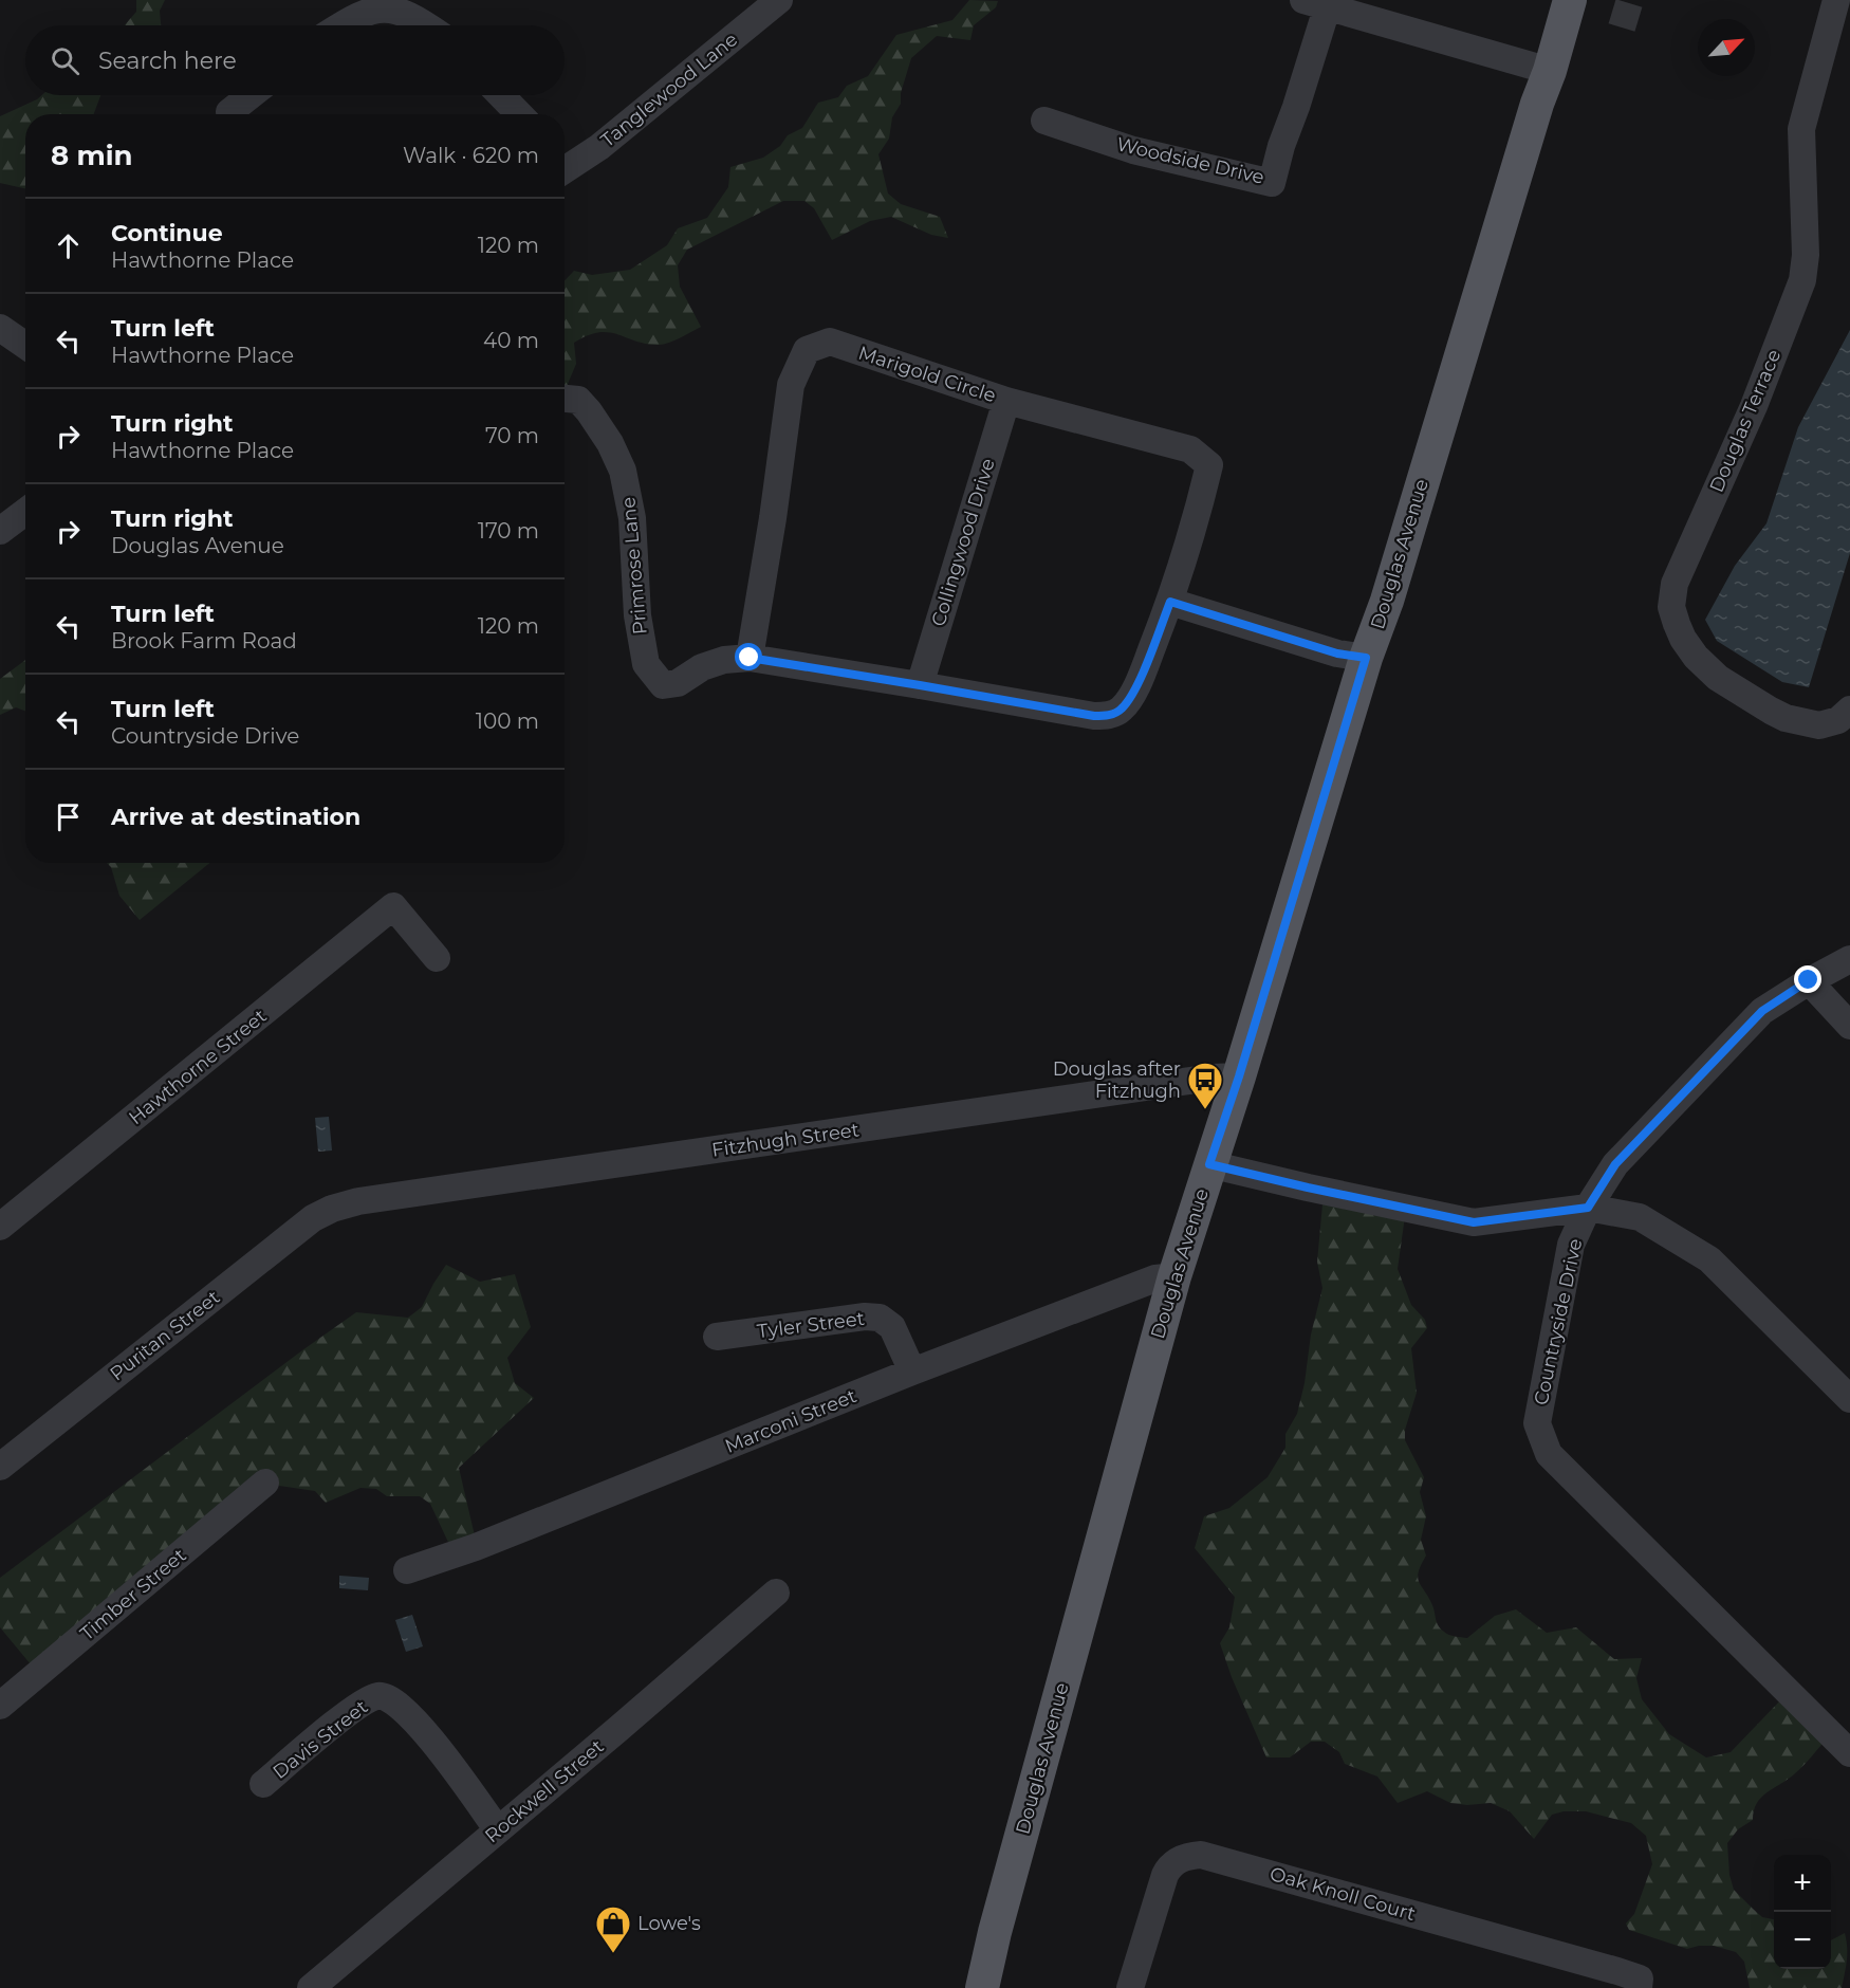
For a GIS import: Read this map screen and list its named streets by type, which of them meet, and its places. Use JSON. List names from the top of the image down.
{
  "streets": {
    "main road": ["Douglas Avenue"],
    "street": [
      "Tanglewood Lane",
      "Woodside Drive",
      "Marigold Circle",
      "Douglas Terrace",
      "Collingwood Drive",
      "Primrose Lane",
      "Hawthorne Street",
      "Fitzhugh Street",
      "Countryside Drive",
      "Tyler Street",
      "Puritan Street",
      "Marconi Street",
      "Timber Street",
      "Davis Street",
      "Rockwell Street",
      "Oak Knoll Court"
    ]
  },
  "crossings": [
    ["Marigold Circle", "Collingwood Drive"],
    ["Marigold Circle", "Primrose Lane"],
    ["Douglas Avenue", "Fitzhugh Street"],
    ["Douglas Avenue", "Marconi Street"],
    ["Fitzhugh Street", "Puritan Street"],
    ["Tyler Street", "Marconi Street"],
    ["Davis Street", "Rockwell Street"]
  ],
  "places": {
    "bus stop": ["Douglas after Fitzhugh"],
    "shop": ["Lowe's"]
  },
  "north": "top right",
  "page": {
    "search": "Search here",
    "heading": ["8 min", "Walk · 620 m"],
    "list": [
      ["Continue", "Hawthorne Place", "120 m"],
      ["Turn left", "Hawthorne Place", "40 m"],
      ["Turn right", "Hawthorne Place", "70 m"],
      ["Turn right", "Douglas Avenue", "170 m"],
      ["Turn left", "Brook Farm Road", "120 m"],
      ["Turn left", "Countryside Drive", "100 m"],
      "Arrive at destination"
    ],
    "map_buttons": ["+", "−"]
  }
}
